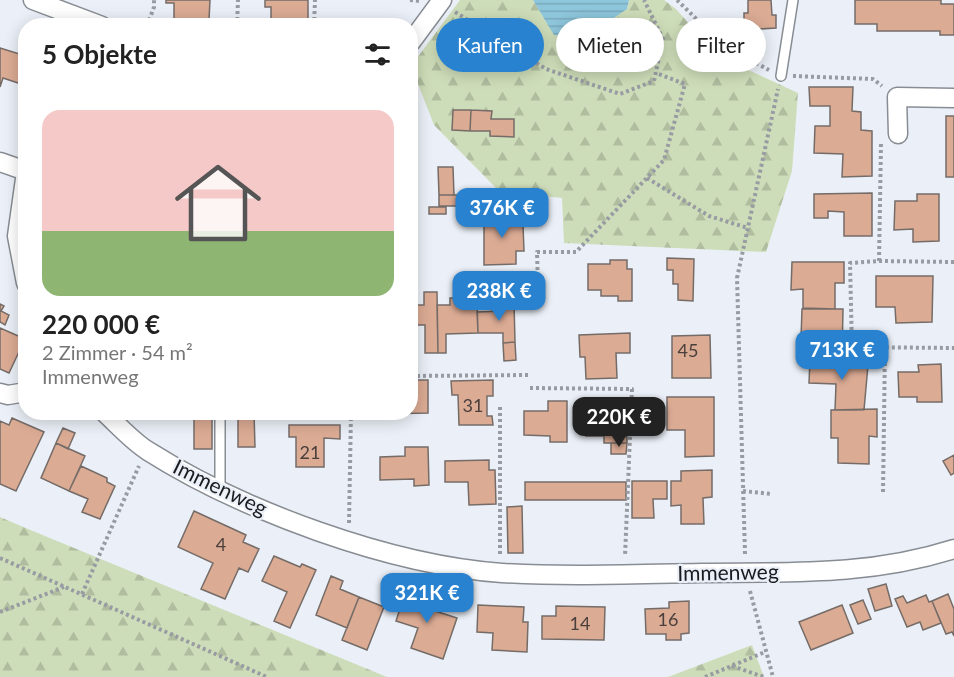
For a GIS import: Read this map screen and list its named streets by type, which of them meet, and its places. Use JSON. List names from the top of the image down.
{
  "streets": {
    "street": ["Immenweg"]
  },
  "house_numbers": [
    "45",
    "31",
    "21",
    "4",
    "16",
    "14"
  ],
  "page": {
    "chip": ["Kaufen", "Mieten", "Filter"],
    "heading": "5 Objekte",
    "list": [
      {
        "name": "220 000 €",
        "note": "2 Zimmer · 54 m² · Immenweg"
      }
    ],
    "price": [
      "376K €",
      "238K €",
      "713K €",
      "220K €",
      "321K €"
    ]
  }
}
